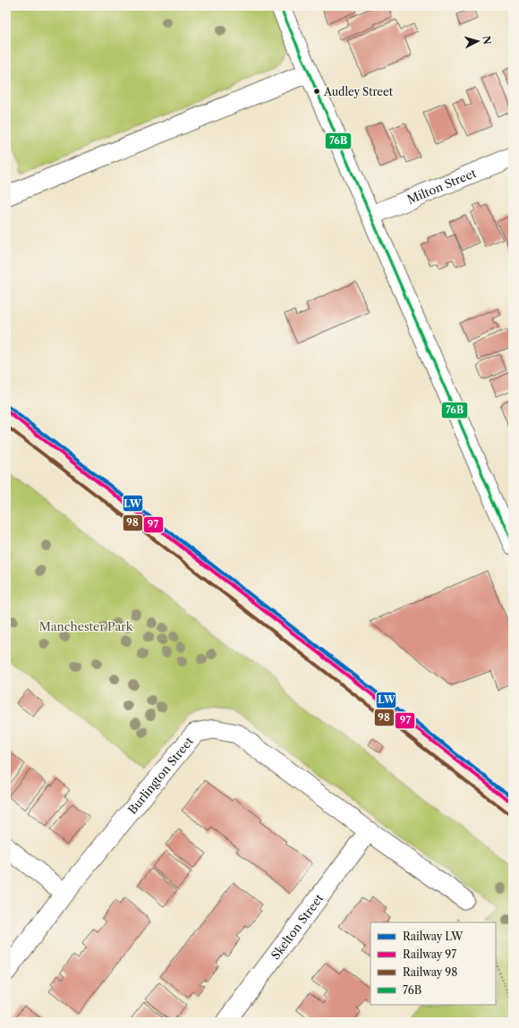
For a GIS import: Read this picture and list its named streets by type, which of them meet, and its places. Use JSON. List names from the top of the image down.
{
  "streets": {
    "street": ["Milton Street", "Burlington Street", "Skelton Street"]
  },
  "crossings": [
    ["Burlington Street", "Skelton Street"]
  ],
  "parks": ["Manchester Park"],
  "places": ["Audley Street"],
  "lines": [
    "transit line 76B",
    "rail line LW",
    "rail line 97",
    "rail line 98"
  ],
  "legend": [
    "Railway LW",
    "Railway 97",
    "Railway 98",
    "76B"
  ],
  "north": "right"
}
